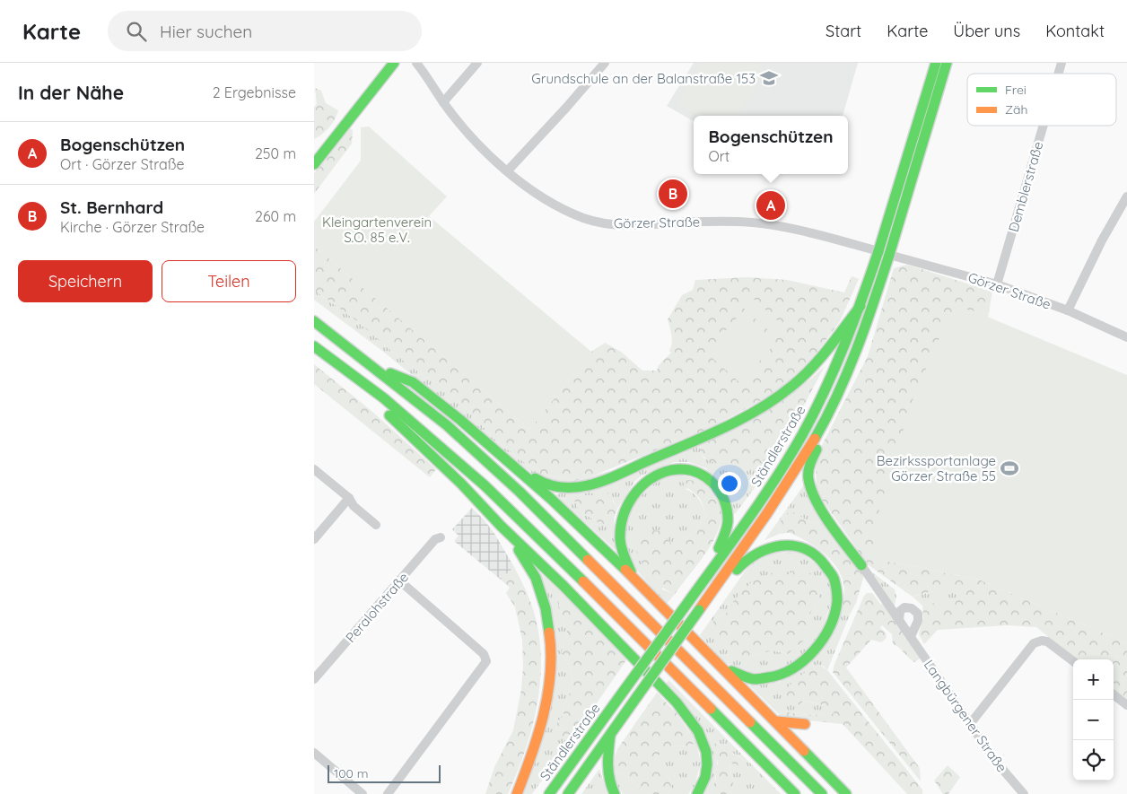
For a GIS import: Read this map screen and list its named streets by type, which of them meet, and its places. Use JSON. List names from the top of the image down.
{
  "streets": {
    "main road": ["Ständlerstraße"],
    "street": [
      "Demblerstraße",
      "Görzer Straße",
      "Peralohstraße",
      "Langbürgener Straße"
    ]
  },
  "crossings": [
    ["Demblerstraße", "Görzer Straße"],
    ["Görzer Straße", "Ständlerstraße"]
  ],
  "parks": ["Kleingartenverein S.O. 85 e.V."],
  "places": {
    "school or university": ["Grundschule an der Balanstraße 153"],
    "sports": ["Bezirkssportanlage Görzer Straße 55"]
  },
  "legend": ["Frei", "Zäh"],
  "scale_bar": "100 m",
  "page": {
    "header": "Karte",
    "search": "Hier suchen",
    "nav": [
      "Start",
      "Karte",
      "Über uns",
      "Kontakt"
    ],
    "heading": ["In der Nähe", "2 Ergebnisse"],
    "popup": ["Bogenschützen", "Ort"],
    "list": [
      {
        "mark": "A",
        "name": "Bogenschützen",
        "note": "Ort · Görzer Straße",
        "value": "250 m"
      },
      {
        "mark": "B",
        "name": "St. Bernhard",
        "note": "Kirche · Görzer Straße",
        "value": "260 m"
      }
    ],
    "pins": ["B", "A"],
    "buttons": ["Speichern", "Teilen"],
    "map_buttons": ["+", "−"],
    "scale": "100 m"
  }
}
